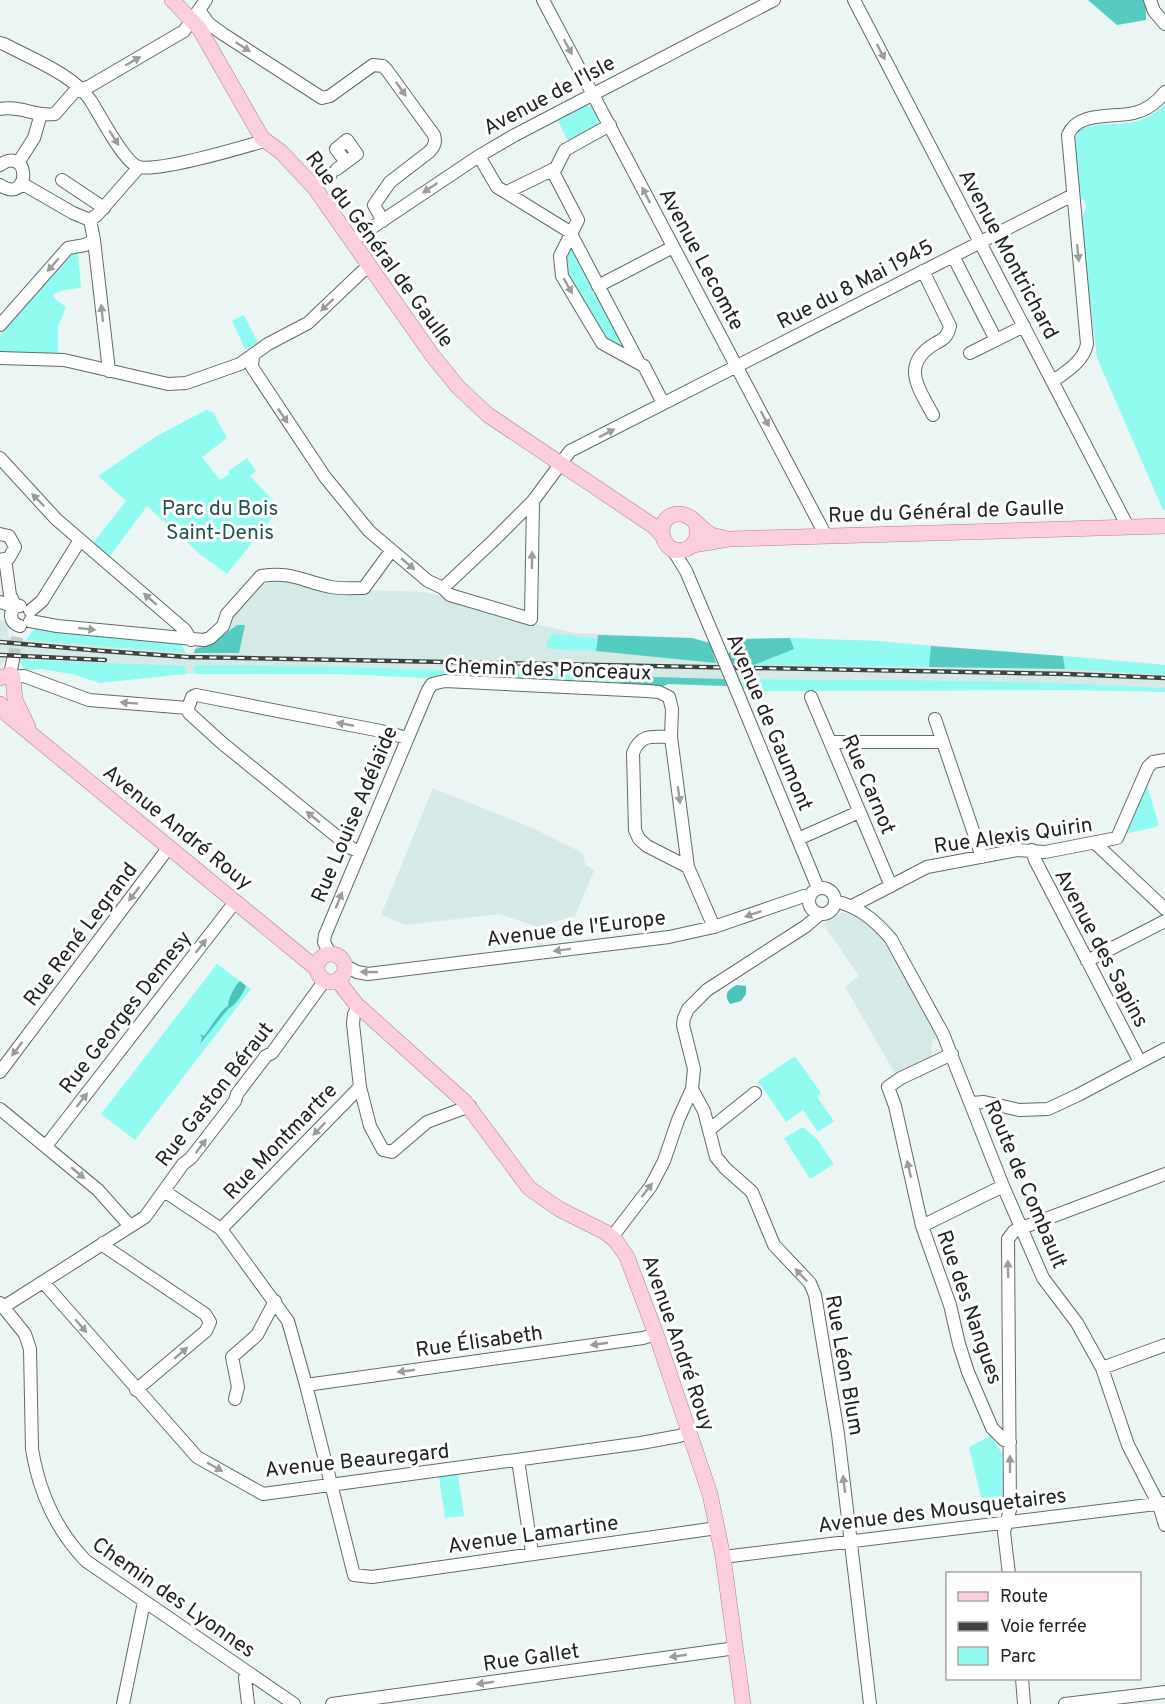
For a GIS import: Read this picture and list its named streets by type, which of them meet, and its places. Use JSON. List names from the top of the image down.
{
  "streets": {
    "main road": ["Rue du Général de Gaulle", "Avenue André Rouy"],
    "street": [
      "Avenue de l'Isle",
      "Avenue Montrichard",
      "Avenue Lecomte",
      "Rue du 8 Mai 1945",
      "Chemin des Ponceaux",
      "Avenue de Gaumont",
      "Rue Carnot",
      "Rue Louise Adélaïde",
      "Rue Alexis Quirin",
      "Avenue de l'Europe",
      "Rue René Legrand",
      "Avenue des Sapins",
      "Rue Georges Demesy",
      "Rue Gaston Béraut",
      "Rue Montmartre",
      "Route de Combault",
      "Rue des Nangues",
      "Rue Élisabeth",
      "Rue Léon Blum",
      "Avenue Beauregard",
      "Avenue des Mousquetaires",
      "Avenue Lamartine",
      "Chemin des Lyonnes",
      "Rue Gallet"
    ]
  },
  "crossings": [
    ["Avenue de l'Isle", "Rue du Général de Gaulle"],
    ["Avenue de l'Isle", "Avenue Lecomte"],
    ["Rue du Général de Gaulle", "Avenue Montrichard"],
    ["Rue du Général de Gaulle", "Avenue Lecomte"],
    ["Rue du Général de Gaulle", "Rue du 8 Mai 1945"],
    ["Rue du Général de Gaulle", "Avenue de Gaumont"],
    ["Avenue Montrichard", "Rue du 8 Mai 1945"],
    ["Avenue Lecomte", "Rue du 8 Mai 1945"],
    ["Chemin des Ponceaux", "Rue Louise Adélaïde"],
    ["Avenue de Gaumont", "Avenue de l'Europe"],
    ["Avenue de Gaumont", "Route de Combault"],
    ["Rue Carnot", "Rue Alexis Quirin"],
    ["Rue Louise Adélaïde", "Avenue André Rouy"],
    ["Rue Louise Adélaïde", "Avenue de l'Europe"],
    ["Rue Louise Adélaïde", "Rue Gaston Béraut"],
    ["Avenue André Rouy", "Avenue de l'Europe"],
    ["Avenue André Rouy", "Rue René Legrand"],
    ["Avenue André Rouy", "Rue Georges Demesy"],
    ["Avenue André Rouy", "Rue Gaston Béraut"],
    ["Avenue André Rouy", "Rue Montmartre"],
    ["Avenue André Rouy", "Rue Élisabeth"],
    ["Avenue André Rouy", "Avenue Beauregard"],
    ["Avenue André Rouy", "Avenue des Mousquetaires"],
    ["Avenue André Rouy", "Avenue Lamartine"],
    ["Avenue André Rouy", "Rue Gallet"],
    ["Rue Alexis Quirin", "Avenue des Sapins"],
    ["Rue Alexis Quirin", "Route de Combault"],
    ["Avenue de l'Europe", "Rue Gaston Béraut"],
    ["Avenue de l'Europe", "Route de Combault"],
    ["Rue Gaston Béraut", "Avenue Beauregard"],
    ["Rue Gaston Béraut", "Chemin des Lyonnes"],
    ["Route de Combault", "Rue des Nangues"],
    ["Route de Combault", "Avenue des Mousquetaires"],
    ["Rue Léon Blum", "Avenue des Mousquetaires"],
    ["Avenue Beauregard", "Avenue Lamartine"]
  ],
  "one_way": [
    "Avenue Montrichard",
    "Rue Louise Adélaïde",
    "Avenue de l'Europe",
    "Rue René Legrand",
    "Rue Georges Demesy",
    "Rue Gaston Béraut",
    "Rue Montmartre",
    "Rue Élisabeth",
    "Rue Léon Blum",
    "Avenue Beauregard",
    "Rue Gallet"
  ],
  "parks": ["Parc du Bois Saint-Denis"],
  "legend": ["Route", "Voie ferrée", "Parc"]
}
